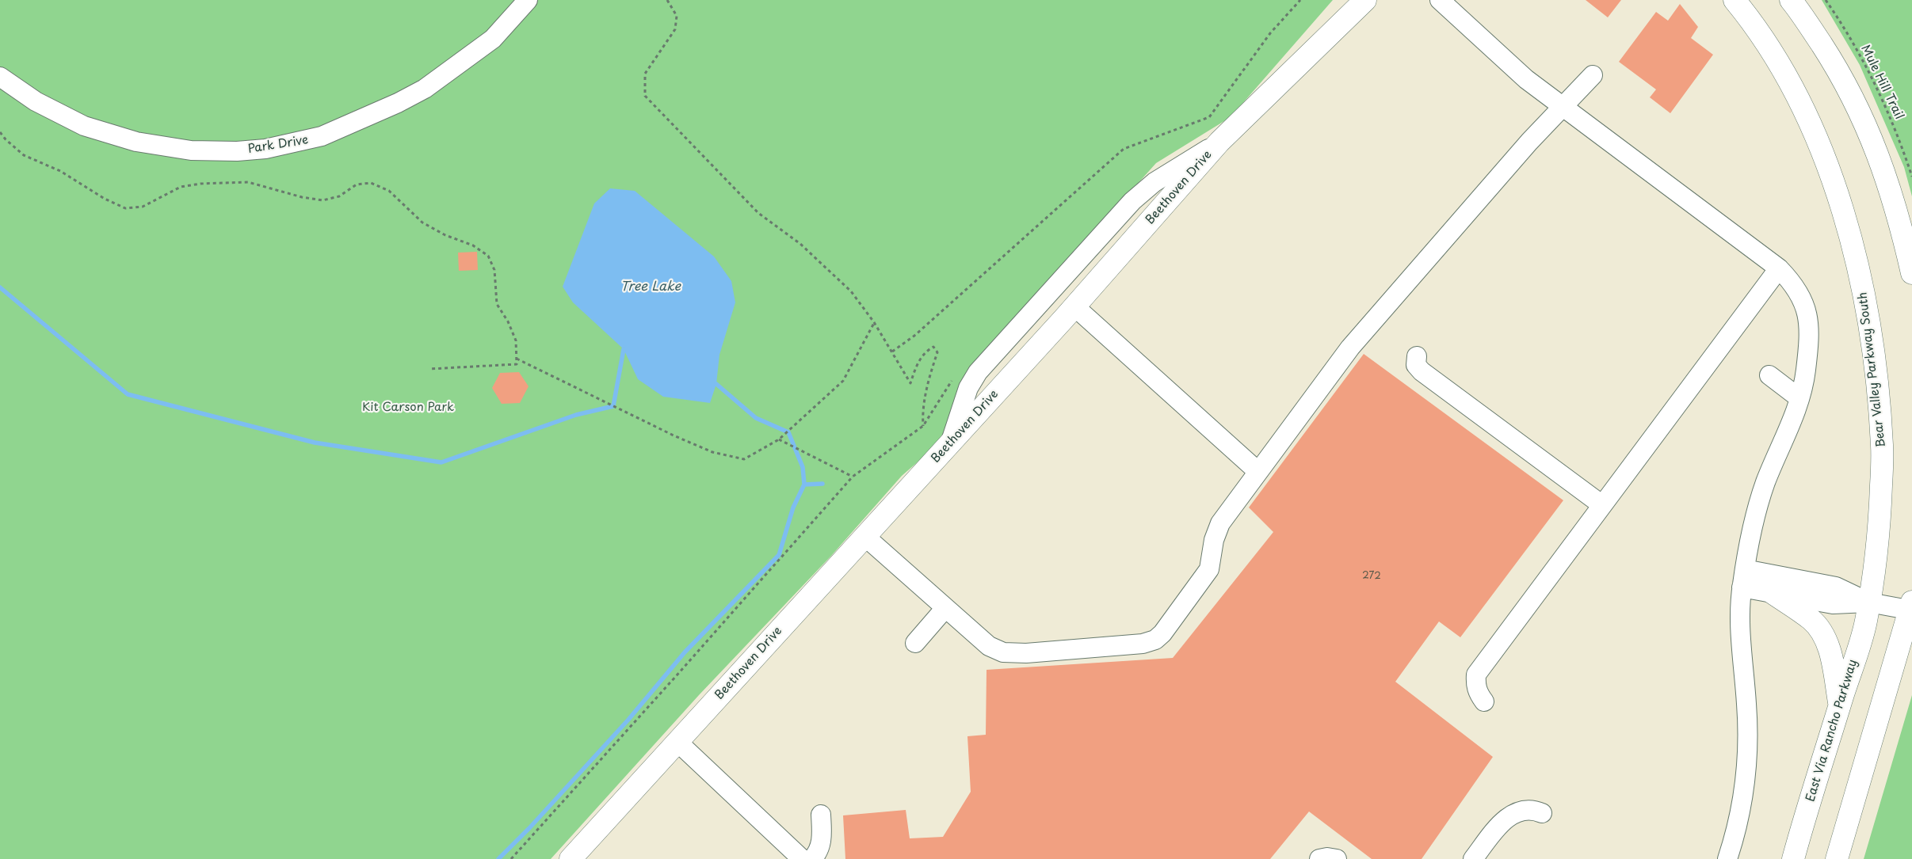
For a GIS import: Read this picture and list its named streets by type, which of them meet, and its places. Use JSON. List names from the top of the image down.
{
  "streets": {
    "main road": ["Beethoven Drive", "Bear Valley Parkway South", "East Via Rancho Parkway"],
    "street": ["Park Drive"],
    "path": ["Mule Hill Trail"]
  },
  "crossings": [
    ["Bear Valley Parkway South", "East Via Rancho Parkway"]
  ],
  "water": ["Tree Lake"],
  "parks": ["Kit Carson Park"],
  "house_numbers": ["272"]
}
